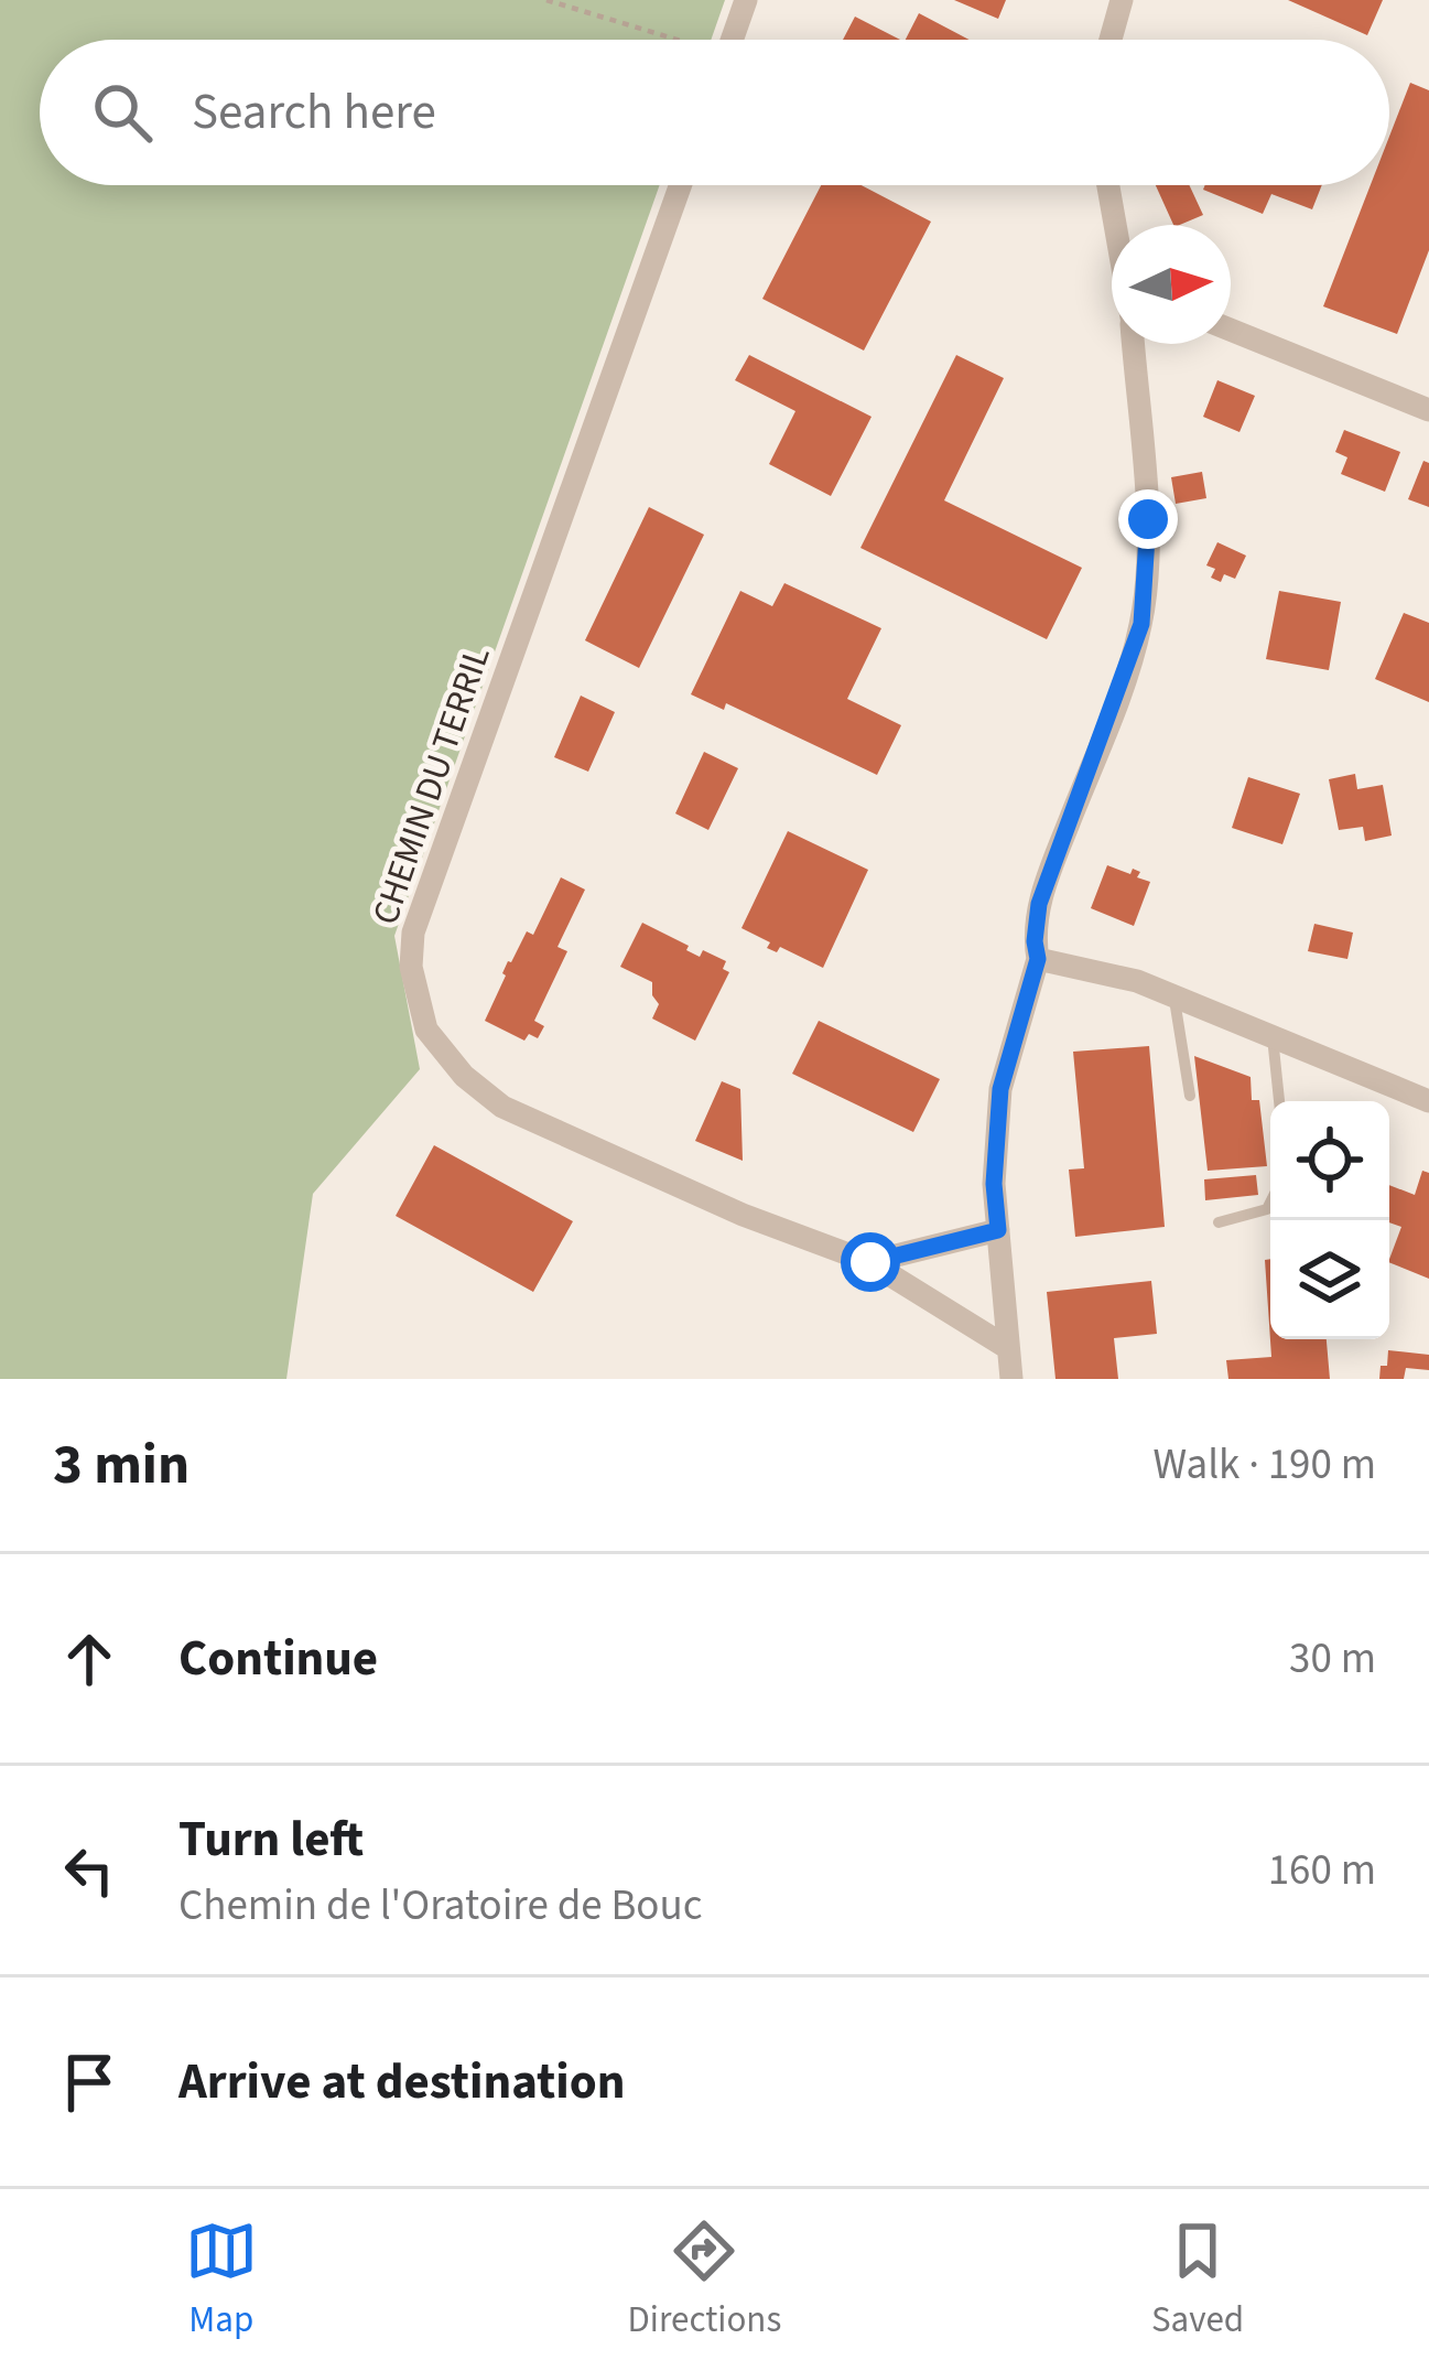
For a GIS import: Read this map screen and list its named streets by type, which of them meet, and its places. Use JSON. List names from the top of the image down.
{
  "streets": {
    "street": ["CHEMIN DU TERRIL"]
  },
  "north": "right",
  "page": {
    "search": "Search here",
    "heading": ["3 min", "Walk · 190 m"],
    "list": [
      ["Continue", "30 m"],
      ["Turn left", "Chemin de l'Oratoire de Bouc", "160 m"],
      "Arrive at destination"
    ],
    "nav": ["Map", "Directions", "Saved"]
  }
}
